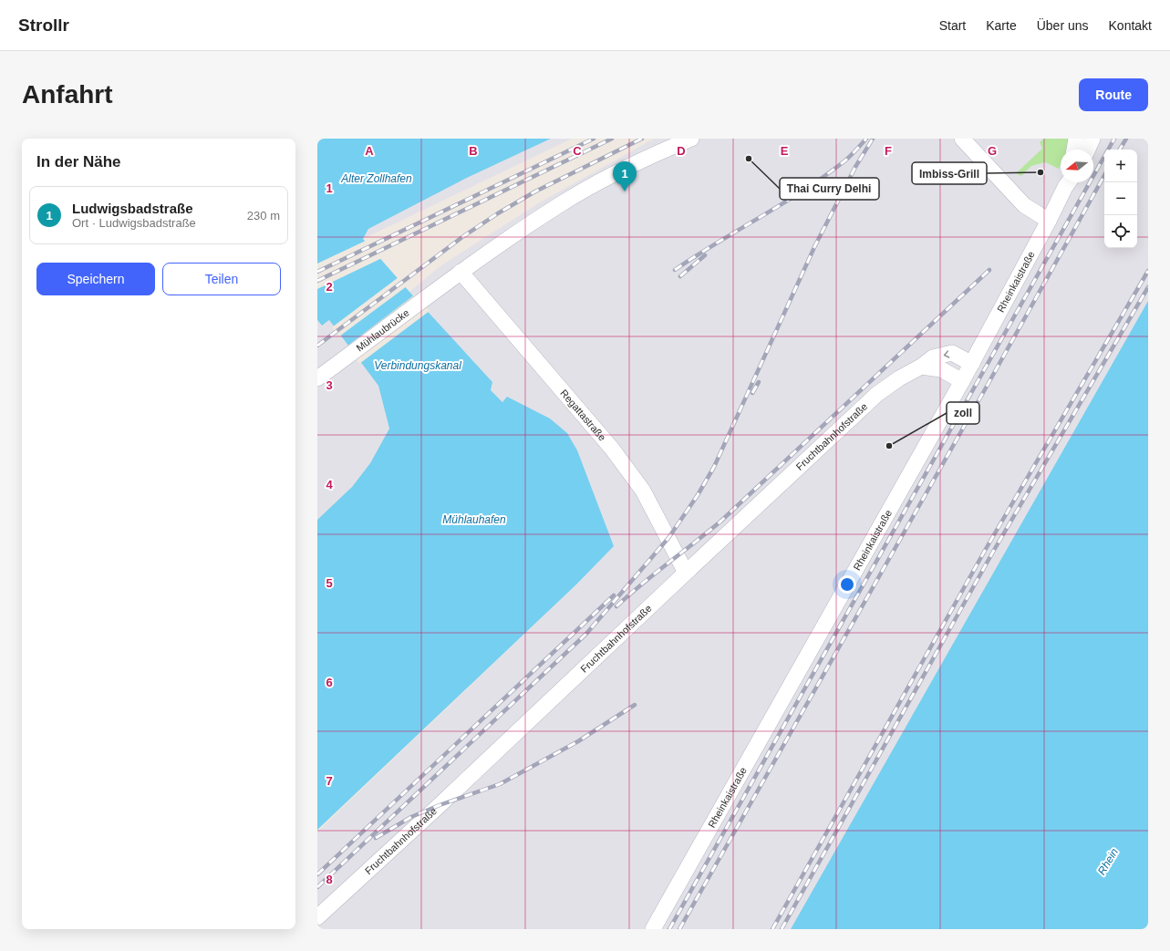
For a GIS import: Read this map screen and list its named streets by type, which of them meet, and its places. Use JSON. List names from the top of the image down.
{
  "streets": {
    "street": [
      "Rheinkaistraße",
      "Mühlaubrücke",
      "Regattastraße",
      "Fruchtbahnhofstraße"
    ]
  },
  "crossings": [
    ["Rheinkaistraße", "Fruchtbahnhofstraße"],
    ["Mühlaubrücke", "Regattastraße"],
    ["Regattastraße", "Fruchtbahnhofstraße"]
  ],
  "water": [
    "Alter Zollhafen",
    "Verbindungskanal",
    "Mühlauhafen",
    "Rhein"
  ],
  "places": ["Thai Curry Delhi", "Imbiss-Grill", "zoll"],
  "north": "left",
  "page": {
    "header": "Strollr",
    "nav": [
      "Start",
      "Karte",
      "Über uns",
      "Kontakt"
    ],
    "buttons": [
      "Route",
      ["Speichern", "Teilen"]
    ],
    "title": "Anfahrt",
    "heading": "In der Nähe",
    "map_buttons": ["+", "−"],
    "pins": "1",
    "list": [
      {
        "mark": "1",
        "name": "Ludwigsbadstraße",
        "note": "Ort · Ludwigsbadstraße",
        "value": "230 m"
      }
    ]
  },
  "grid": {
    "columns": [
      "A",
      "B",
      "C",
      "D",
      "E",
      "F",
      "G"
    ],
    "rows": [
      "1",
      "2",
      "3",
      "4",
      "5",
      "6",
      "7",
      "8"
    ]
  }
}
